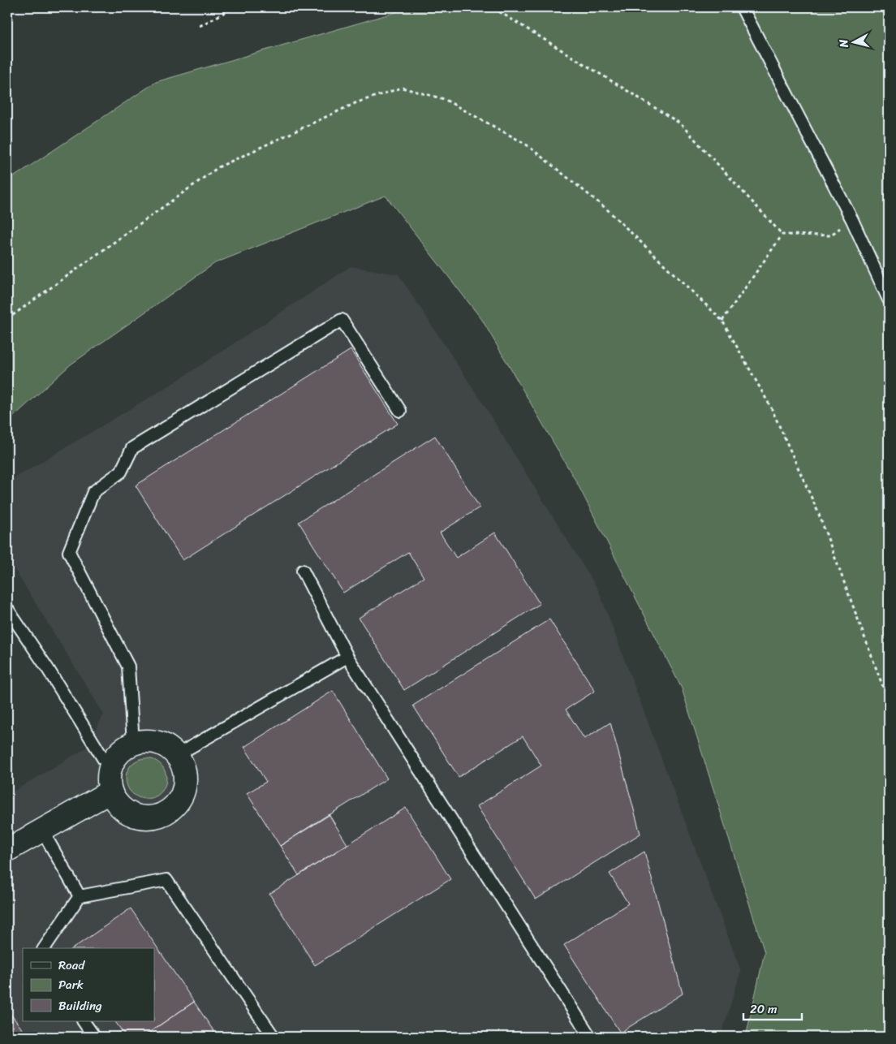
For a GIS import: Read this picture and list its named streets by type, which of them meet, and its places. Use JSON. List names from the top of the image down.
{
  "legend": ["Road", "Park", "Building"],
  "scale_bar": "20 m",
  "north": "left"
}
